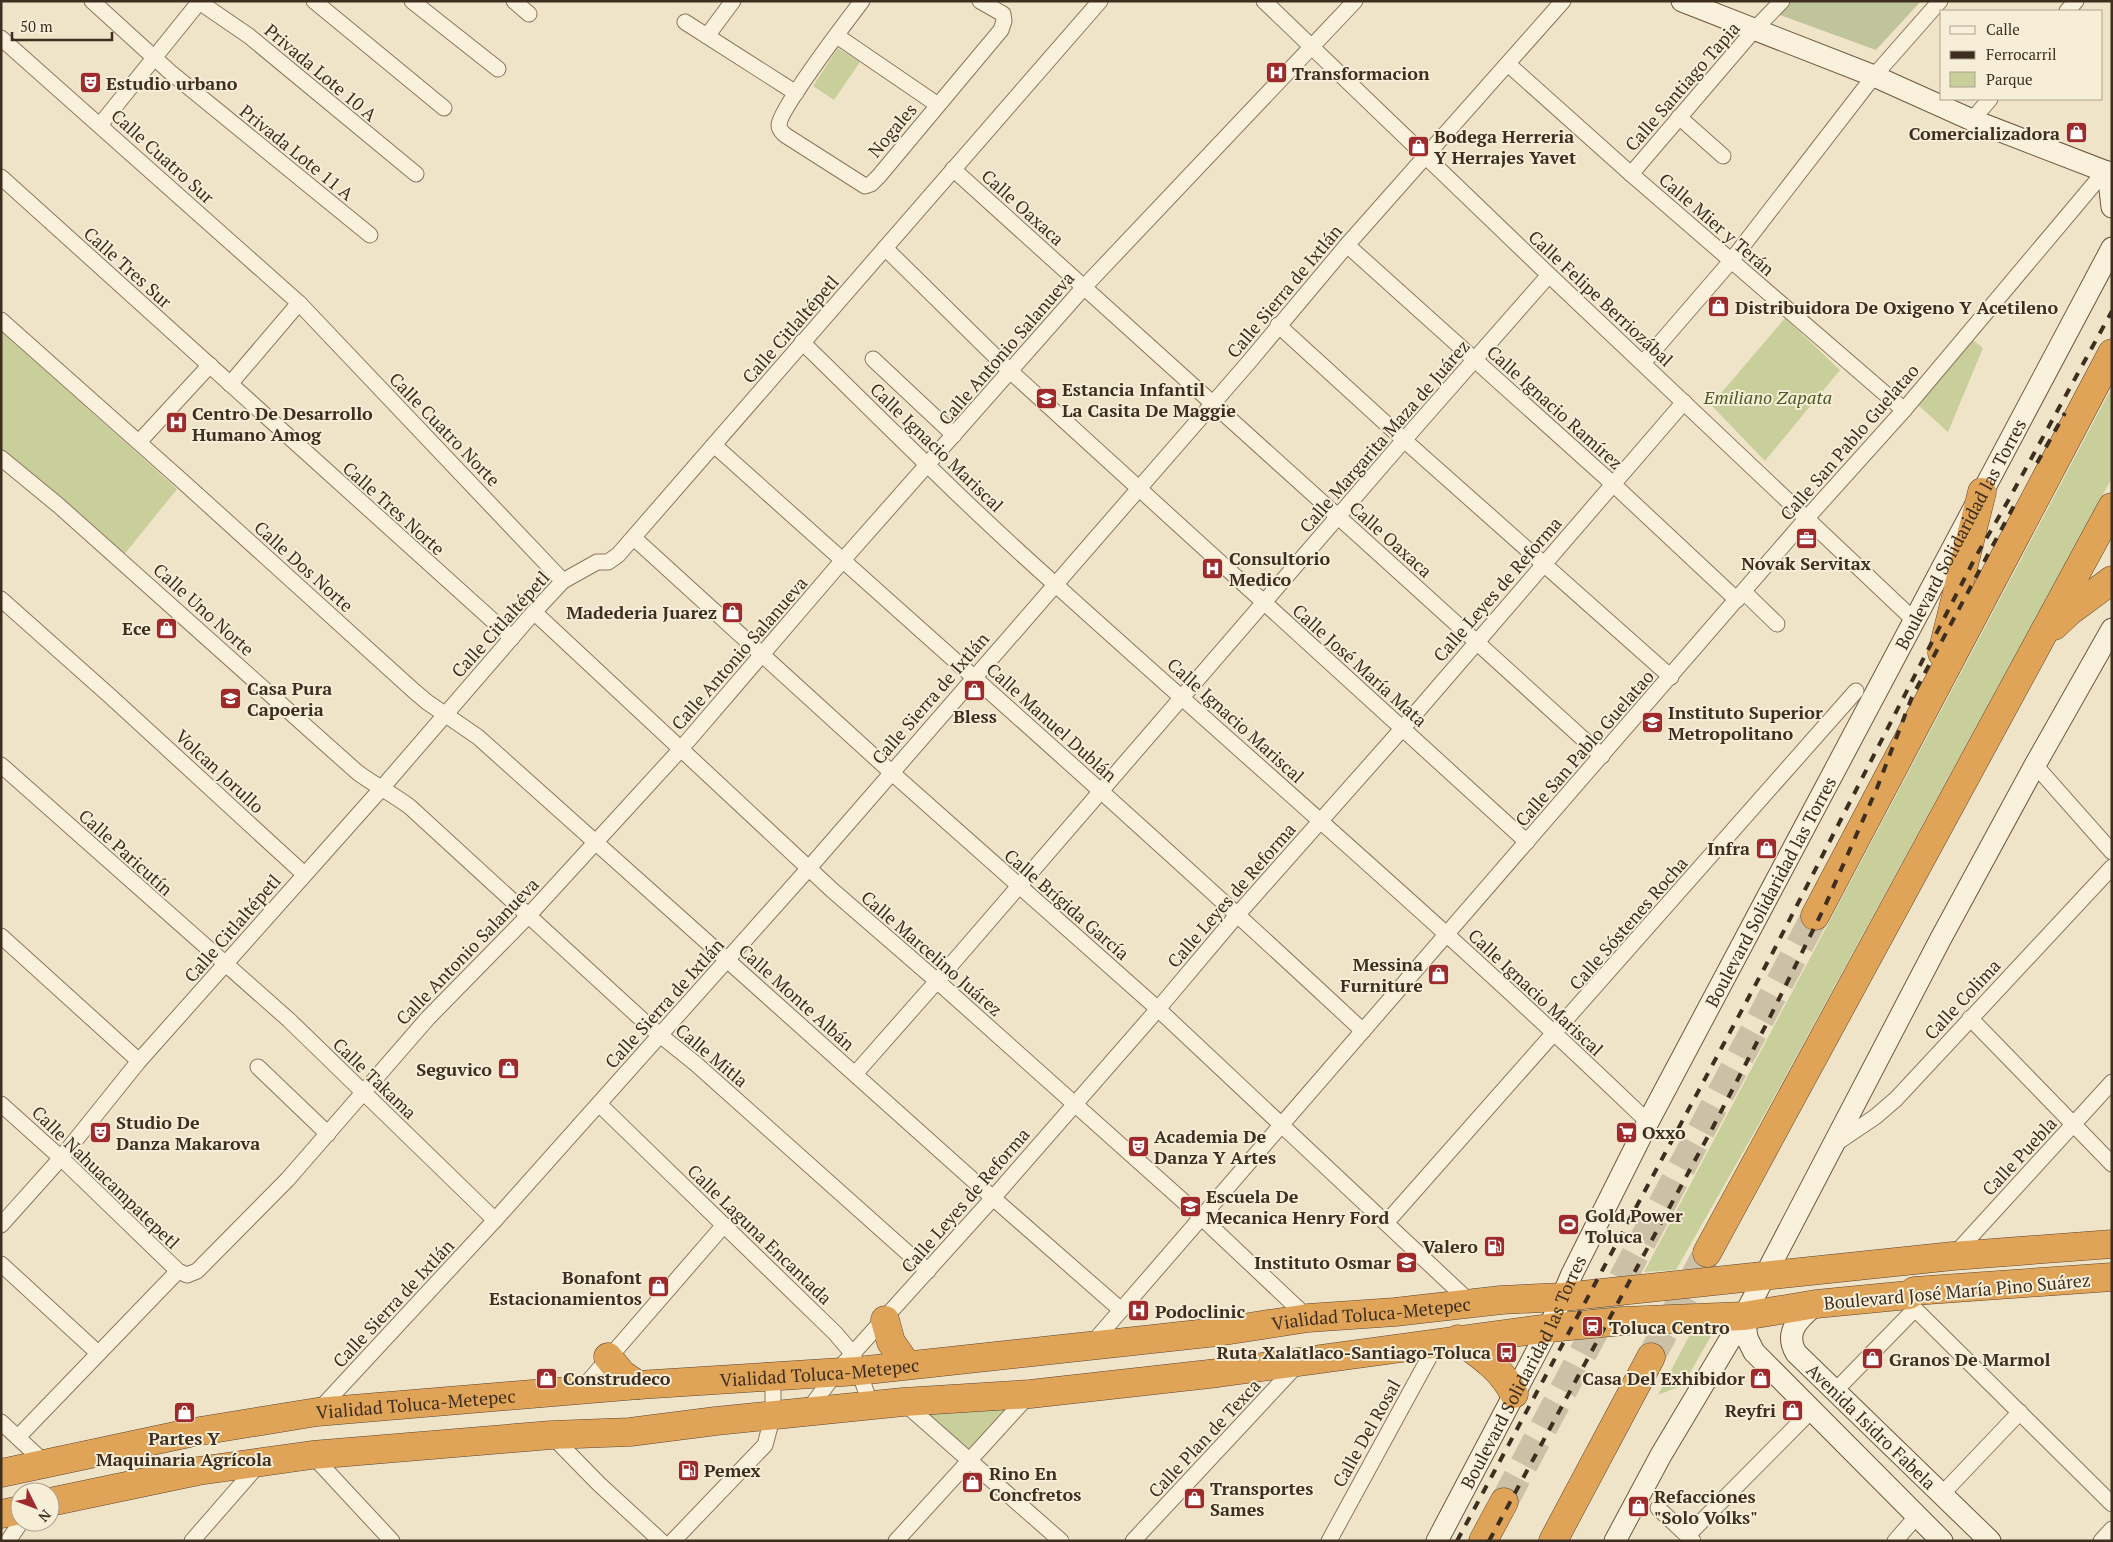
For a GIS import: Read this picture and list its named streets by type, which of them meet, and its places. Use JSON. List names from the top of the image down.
{
  "streets": {
    "highway": ["Boulevard José María Pino Suárez", "Vialidad Toluca-Metepec"],
    "main road": ["Boulevard Solidaridad las Torres", "Avenida Isidro Fabela"],
    "street": [
      "Privada Lote 10 A",
      "Calle Santiago Tapia",
      "Nogales",
      "Privada Lote 11 A",
      "Calle Cuatro Sur",
      "Calle Oaxaca",
      "Calle Mier y Terán",
      "Calle Tres Sur",
      "Calle Sierra de Ixtlán",
      "Calle Felipe Berriozábal",
      "Calle Citlaltépetl",
      "Calle Antonio Salanueva",
      "Calle Ignacio Ramírez",
      "Calle Cuatro Norte",
      "Calle Margarita Maza de Juárez",
      "Calle San Pablo Guelatao",
      "Calle Ignacio Mariscal",
      "Calle Tres Norte",
      "Calle Dos Norte",
      "Calle Leyes de Reforma",
      "Calle Uno Norte",
      "Calle José María Mata",
      "Calle Manuel Dublán",
      "Volcan Jorullo",
      "Calle Paricutín",
      "Calle Brígida García",
      "Calle Sóstenes Rocha",
      "Calle Marcelino Juárez",
      "Calle Monte Albán",
      "Calle Colima",
      "Calle Mitla",
      "Calle Takama",
      "Calle Puebla",
      "Calle Nahuacampatepetl",
      "Calle Laguna Encantada",
      "Calle Del Rosal",
      "Calle Plan de Texca"
    ]
  },
  "crossings": [
    ["Calle Santiago Tapia", "Calle Mier y Terán"],
    ["Calle Cuatro Sur", "Calle Cuatro Norte"],
    ["Calle Oaxaca", "Calle Sierra de Ixtlán"],
    ["Calle Oaxaca", "Calle Citlaltépetl"],
    ["Calle Oaxaca", "Calle Antonio Salanueva"],
    ["Calle Oaxaca", "Calle Margarita Maza de Juárez"],
    ["Calle Oaxaca", "Calle San Pablo Guelatao"],
    ["Calle Oaxaca", "Calle Leyes de Reforma"],
    ["Calle Mier y Terán", "Calle Sierra de Ixtlán"],
    ["Calle Mier y Terán", "Calle San Pablo Guelatao"],
    ["Calle Tres Sur", "Calle Tres Norte"],
    ["Calle Sierra de Ixtlán", "Calle Felipe Berriozábal"],
    ["Calle Sierra de Ixtlán", "Calle Ignacio Ramírez"],
    ["Calle Sierra de Ixtlán", "Calle Ignacio Mariscal"],
    ["Calle Sierra de Ixtlán", "Calle José María Mata"],
    ["Calle Sierra de Ixtlán", "Calle Manuel Dublán"],
    ["Calle Sierra de Ixtlán", "Calle Brígida García"],
    ["Calle Sierra de Ixtlán", "Calle Marcelino Juárez"],
    ["Calle Sierra de Ixtlán", "Calle Monte Albán"],
    ["Calle Sierra de Ixtlán", "Calle Mitla"],
    ["Calle Sierra de Ixtlán", "Calle Takama"],
    ["Calle Sierra de Ixtlán", "Calle Laguna Encantada"],
    ["Calle Sierra de Ixtlán", "Vialidad Toluca-Metepec"],
    ["Calle Felipe Berriozábal", "Calle Antonio Salanueva"],
    ["Calle Felipe Berriozábal", "Calle Margarita Maza de Juárez"],
    ["Calle Felipe Berriozábal", "Calle San Pablo Guelatao"],
    ["Calle Felipe Berriozábal", "Boulevard Solidaridad las Torres"],
    ["Calle Felipe Berriozábal", "Calle Leyes de Reforma"],
    ["Calle Citlaltépetl", "Calle Cuatro Norte"],
    ["Calle Citlaltépetl", "Calle Ignacio Mariscal"],
    ["Calle Citlaltépetl", "Calle Tres Norte"],
    ["Calle Citlaltépetl", "Calle Dos Norte"],
    ["Calle Citlaltépetl", "Calle Uno Norte"],
    ["Calle Citlaltépetl", "Calle José María Mata"],
    ["Calle Citlaltépetl", "Calle Manuel Dublán"],
    ["Calle Citlaltépetl", "Volcan Jorullo"],
    ["Calle Citlaltépetl", "Calle Paricutín"],
    ["Calle Citlaltépetl", "Calle Brígida García"],
    ["Calle Citlaltépetl", "Calle Marcelino Juárez"],
    ["Calle Citlaltépetl", "Calle Monte Albán"],
    ["Calle Citlaltépetl", "Calle Mitla"],
    ["Calle Citlaltépetl", "Calle Takama"],
    ["Calle Citlaltépetl", "Calle Nahuacampatepetl"],
    ["Calle Antonio Salanueva", "Calle Ignacio Mariscal"],
    ["Calle Antonio Salanueva", "Calle José María Mata"],
    ["Calle Antonio Salanueva", "Calle Manuel Dublán"],
    ["Calle Antonio Salanueva", "Calle Brígida García"],
    ["Calle Antonio Salanueva", "Calle Marcelino Juárez"],
    ["Calle Antonio Salanueva", "Calle Monte Albán"],
    ["Calle Antonio Salanueva", "Calle Mitla"],
    ["Calle Antonio Salanueva", "Calle Takama"],
    ["Calle Antonio Salanueva", "Calle Nahuacampatepetl"],
    ["Calle Ignacio Ramírez", "Calle Margarita Maza de Juárez"],
    ["Calle Ignacio Ramírez", "Calle San Pablo Guelatao"],
    ["Calle Ignacio Ramírez", "Calle Leyes de Reforma"],
    ["Calle Margarita Maza de Juárez", "Calle Ignacio Mariscal"],
    ["Calle Margarita Maza de Juárez", "Calle José María Mata"],
    ["Calle Margarita Maza de Juárez", "Calle Manuel Dublán"],
    ["Calle Margarita Maza de Juárez", "Calle Brígida García"],
    ["Calle Margarita Maza de Juárez", "Calle Marcelino Juárez"],
    ["Calle Margarita Maza de Juárez", "Calle Monte Albán"],
    ["Calle San Pablo Guelatao", "Calle Ignacio Mariscal"],
    ["Calle San Pablo Guelatao", "Calle José María Mata"],
    ["Calle San Pablo Guelatao", "Calle Manuel Dublán"],
    ["Calle San Pablo Guelatao", "Calle Brígida García"],
    ["Calle San Pablo Guelatao", "Calle Marcelino Juárez"],
    ["Calle San Pablo Guelatao", "Calle Monte Albán"],
    ["Calle San Pablo Guelatao", "Vialidad Toluca-Metepec"],
    ["Calle Ignacio Mariscal", "Boulevard Solidaridad las Torres"],
    ["Calle Ignacio Mariscal", "Calle Leyes de Reforma"],
    ["Calle Ignacio Mariscal", "Calle Sóstenes Rocha"],
    ["Boulevard Solidaridad las Torres", "Vialidad Toluca-Metepec"],
    ["Calle Dos Norte", "Calle Monte Albán"],
    ["Calle Leyes de Reforma", "Calle José María Mata"],
    ["Calle Leyes de Reforma", "Calle Manuel Dublán"],
    ["Calle Leyes de Reforma", "Calle Brígida García"],
    ["Calle Leyes de Reforma", "Calle Marcelino Juárez"],
    ["Calle Leyes de Reforma", "Calle Monte Albán"],
    ["Calle Leyes de Reforma", "Calle Mitla"],
    ["Calle Leyes de Reforma", "Calle Laguna Encantada"],
    ["Calle Leyes de Reforma", "Vialidad Toluca-Metepec"],
    ["Calle Uno Norte", "Calle Mitla"],
    ["Calle Paricutín", "Calle Takama"],
    ["Calle Brígida García", "Calle Sóstenes Rocha"],
    ["Calle Brígida García", "Vialidad Toluca-Metepec"],
    ["Calle Marcelino Juárez", "Vialidad Toluca-Metepec"],
    ["Calle Puebla", "Boulevard José María Pino Suárez"],
    ["Calle Laguna Encantada", "Vialidad Toluca-Metepec"],
    ["Boulevard José María Pino Suárez", "Vialidad Toluca-Metepec"],
    ["Boulevard José María Pino Suárez", "Avenida Isidro Fabela"],
    ["Vialidad Toluca-Metepec", "Calle Del Rosal"],
    ["Vialidad Toluca-Metepec", "Calle Plan de Texca"]
  ],
  "parks": ["Emiliano Zapata"],
  "places": {
    "hospital": [
      "Transformacion",
      "Centro De Desarrollo Humano Amog",
      "Consultorio Medico",
      "Podoclinic"
    ],
    "theatre": ["Estudio urbano", "Studio De Danza Makarova", "Academia De Danza Y Artes"],
    "shop": [
      "Comercializadora",
      "Bodega Herreria Y Herrajes Yavet",
      "Distribuidora De Oxigeno Y Acetileno",
      "Madederia Juarez",
      "Ece",
      "Bless",
      "Infra",
      "Messina Furniture",
      "Seguvico",
      "Bonafont Estacionamientos",
      "Granos De Marmol",
      "Construdeco",
      "Casa Del Exhibidor",
      "Reyfri",
      "Partes Y Maquinaria Agrícola",
      "Rino En Concfretos",
      "Transportes Sames",
      "Refacciones \"Solo Volks\""
    ],
    "school or university": [
      "Estancia Infantil La Casita De Maggie",
      "Casa Pura Capoeria",
      "Instituto Superior Metropolitano",
      "Escuela De Mecanica Henry Ford",
      "Instituto Osmar"
    ],
    "office": ["Novak Servitax"],
    "supermarket": ["Oxxo"],
    "sports": ["Gold Power Toluca"],
    "fuel station": ["Valero", "Pemex"],
    "station": ["Toluca Centro"],
    "bus stop": ["Ruta Xalatlaco-Santiago-Toluca"]
  },
  "legend": ["Calle", "Ferrocarril", "Parque"],
  "scale_bar": "50 m",
  "north": "bottom right"
}
